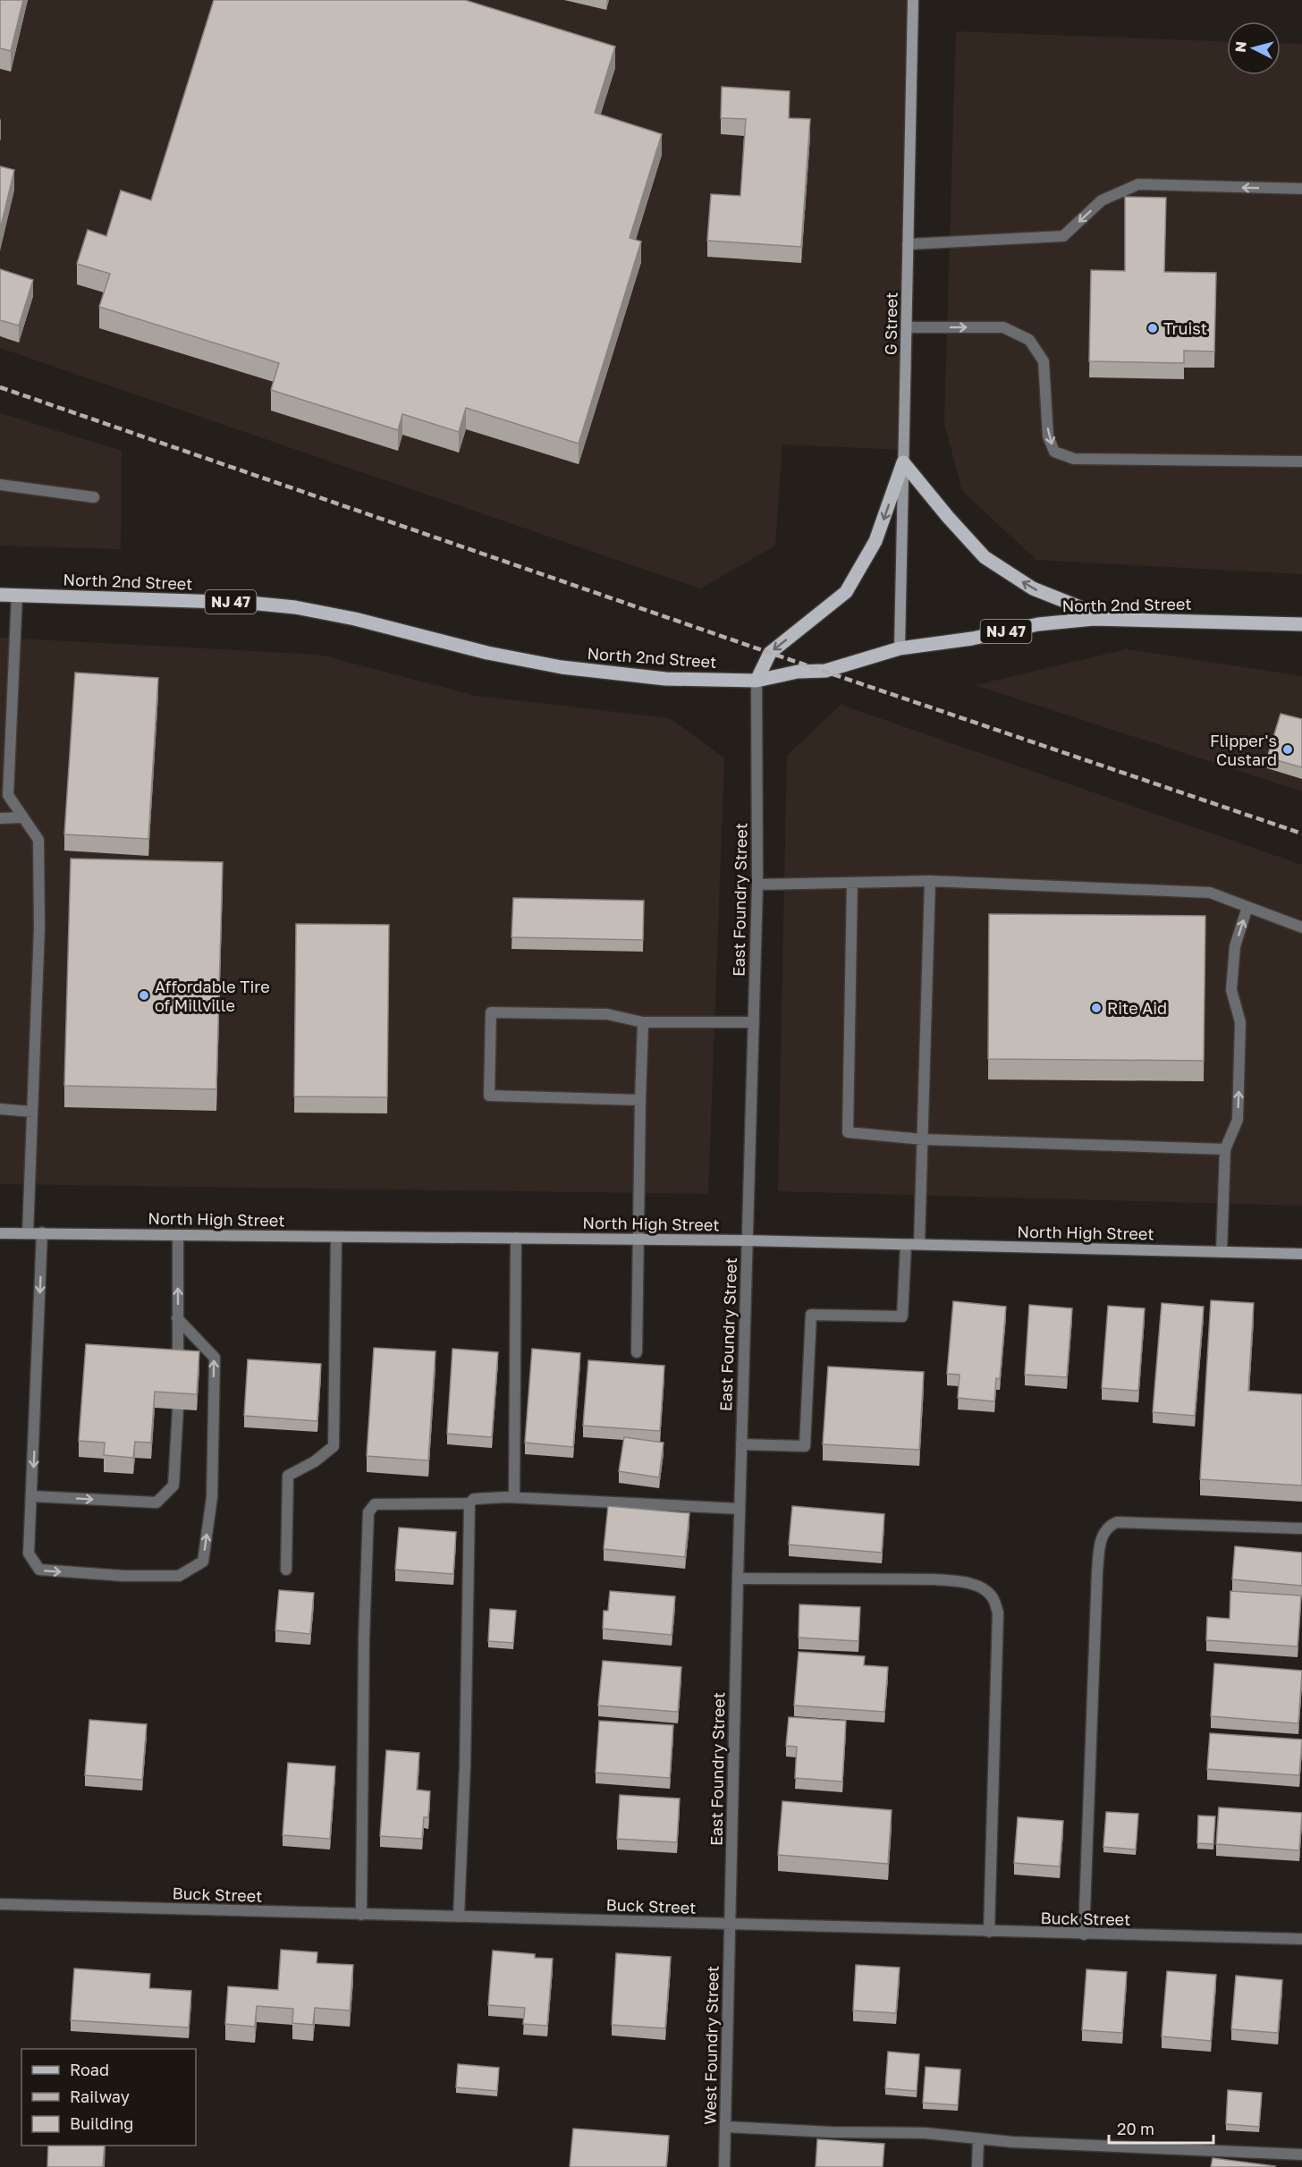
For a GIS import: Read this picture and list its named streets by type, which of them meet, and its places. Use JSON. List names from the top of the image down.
{
  "streets": {
    "main road": ["North 2nd Street", "NJ 47"],
    "street": [
      "G Street",
      "East Foundry Street",
      "North High Street",
      "Buck Street",
      "West Foundry Street"
    ]
  },
  "crossings": [
    ["G Street", "North 2nd Street"],
    ["North 2nd Street", "East Foundry Street"],
    ["East Foundry Street", "North High Street"],
    ["East Foundry Street", "Buck Street"],
    ["East Foundry Street", "West Foundry Street"],
    ["Buck Street", "West Foundry Street"]
  ],
  "places": [
    "Truist",
    "Flipper's Custard",
    "Affordable Tire of Millville",
    "Rite Aid"
  ],
  "legend": ["Road", "Railway", "Building"],
  "scale_bar": "20 m",
  "north": "left"
}
